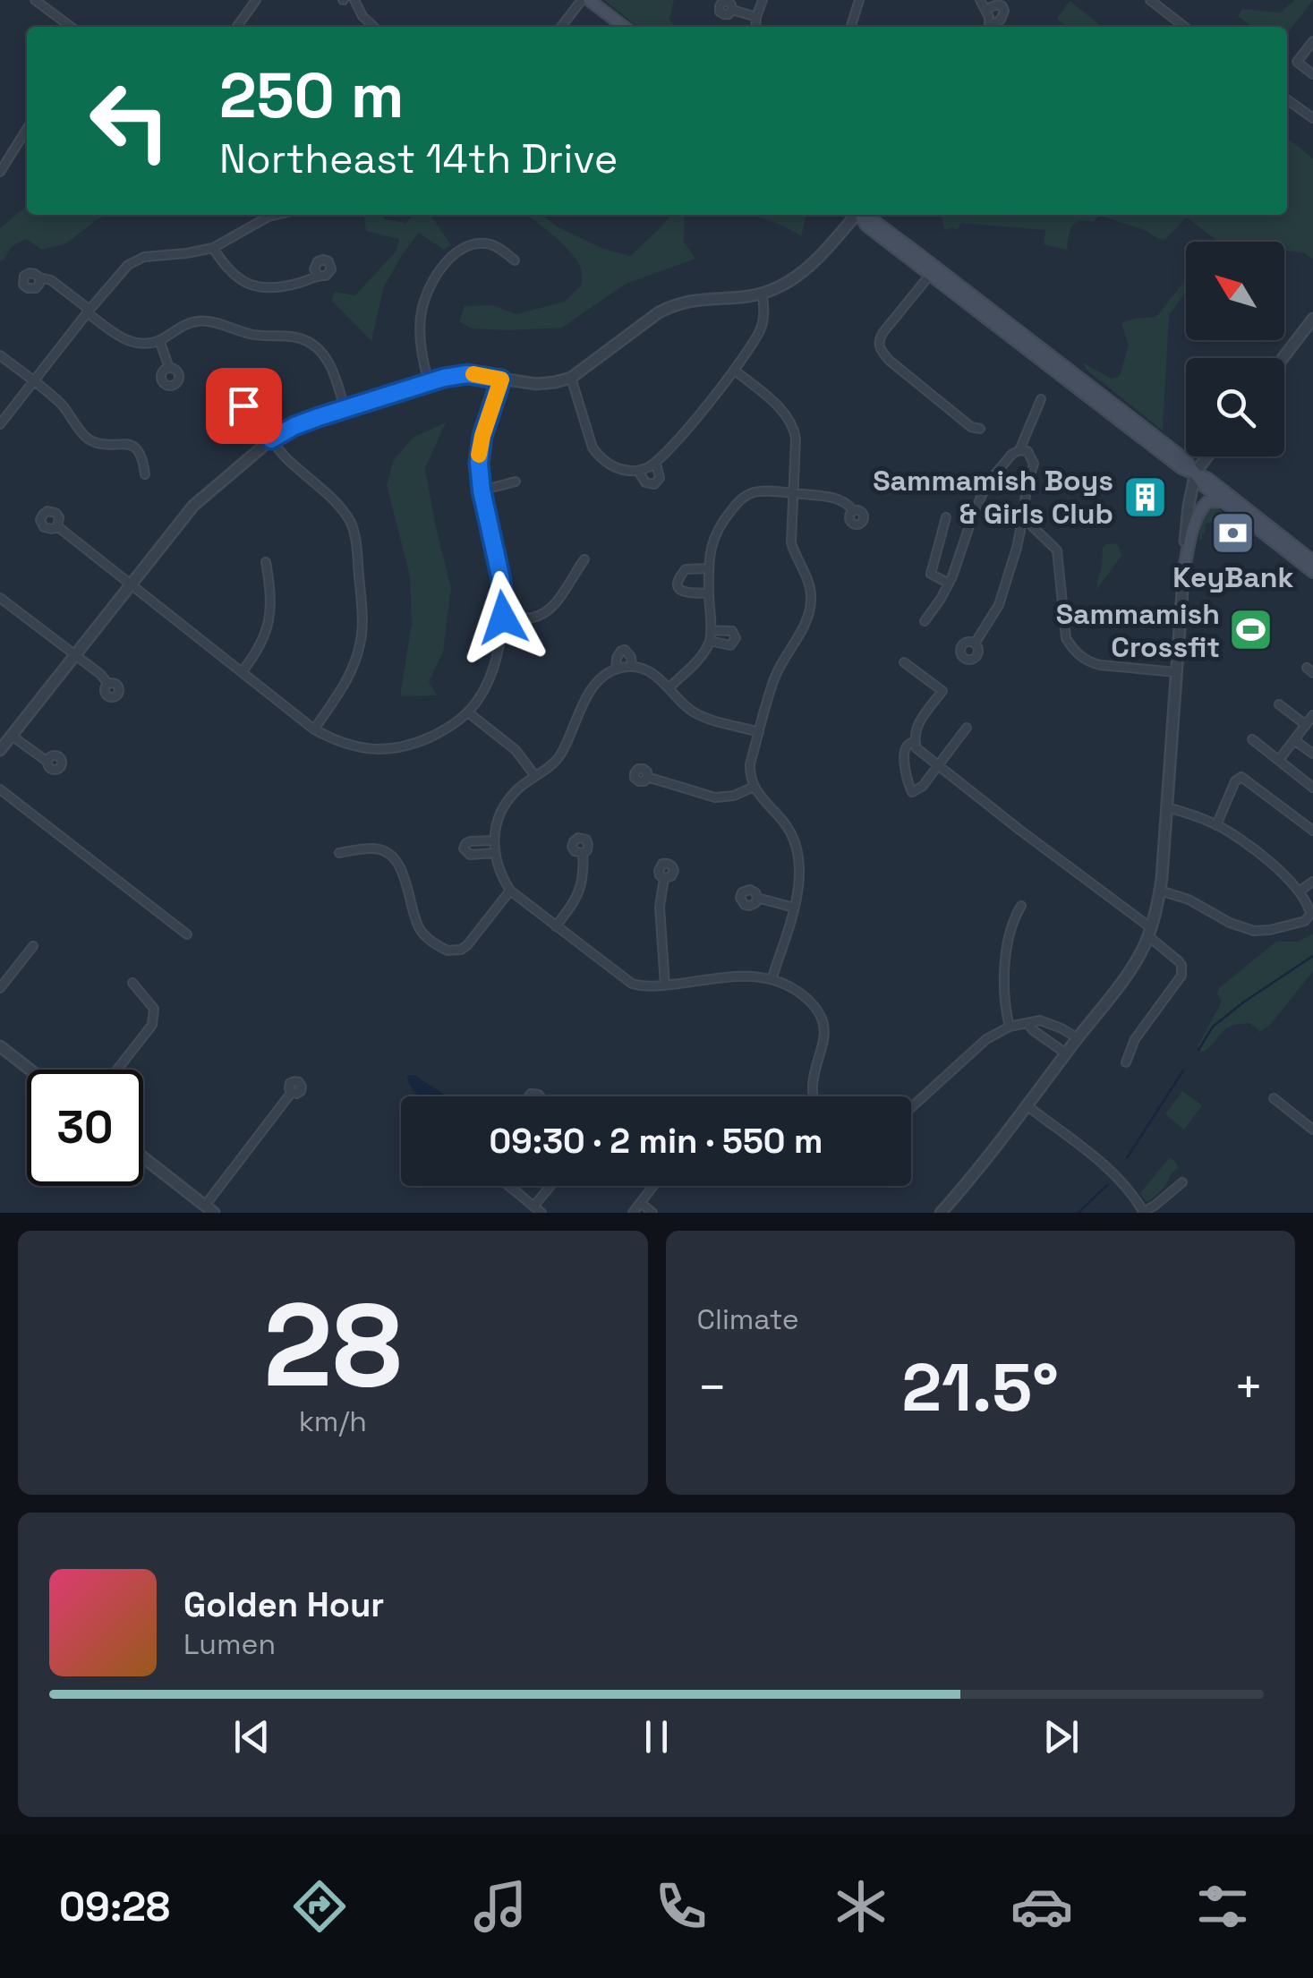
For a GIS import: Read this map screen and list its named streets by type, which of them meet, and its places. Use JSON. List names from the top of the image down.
{
  "places": {
    "building": ["Sammamish Boys & Girls Club"],
    "bank": ["KeyBank"],
    "sports": ["Sammamish Crossfit"]
  },
  "north": "top left",
  "page": {
    "turn": ["250 m", "Northeast 14th Drive"],
    "limit": "30",
    "trip": "09:30 · 2 min · 550 m",
    "tile": [
      ["28", "km/h"],
      "Climate"
    ],
    "heat": ["−", "21.5°", "+"],
    "song": ["Golden Hour", "Lumen"],
    "tabs": "09:28"
  }
}
